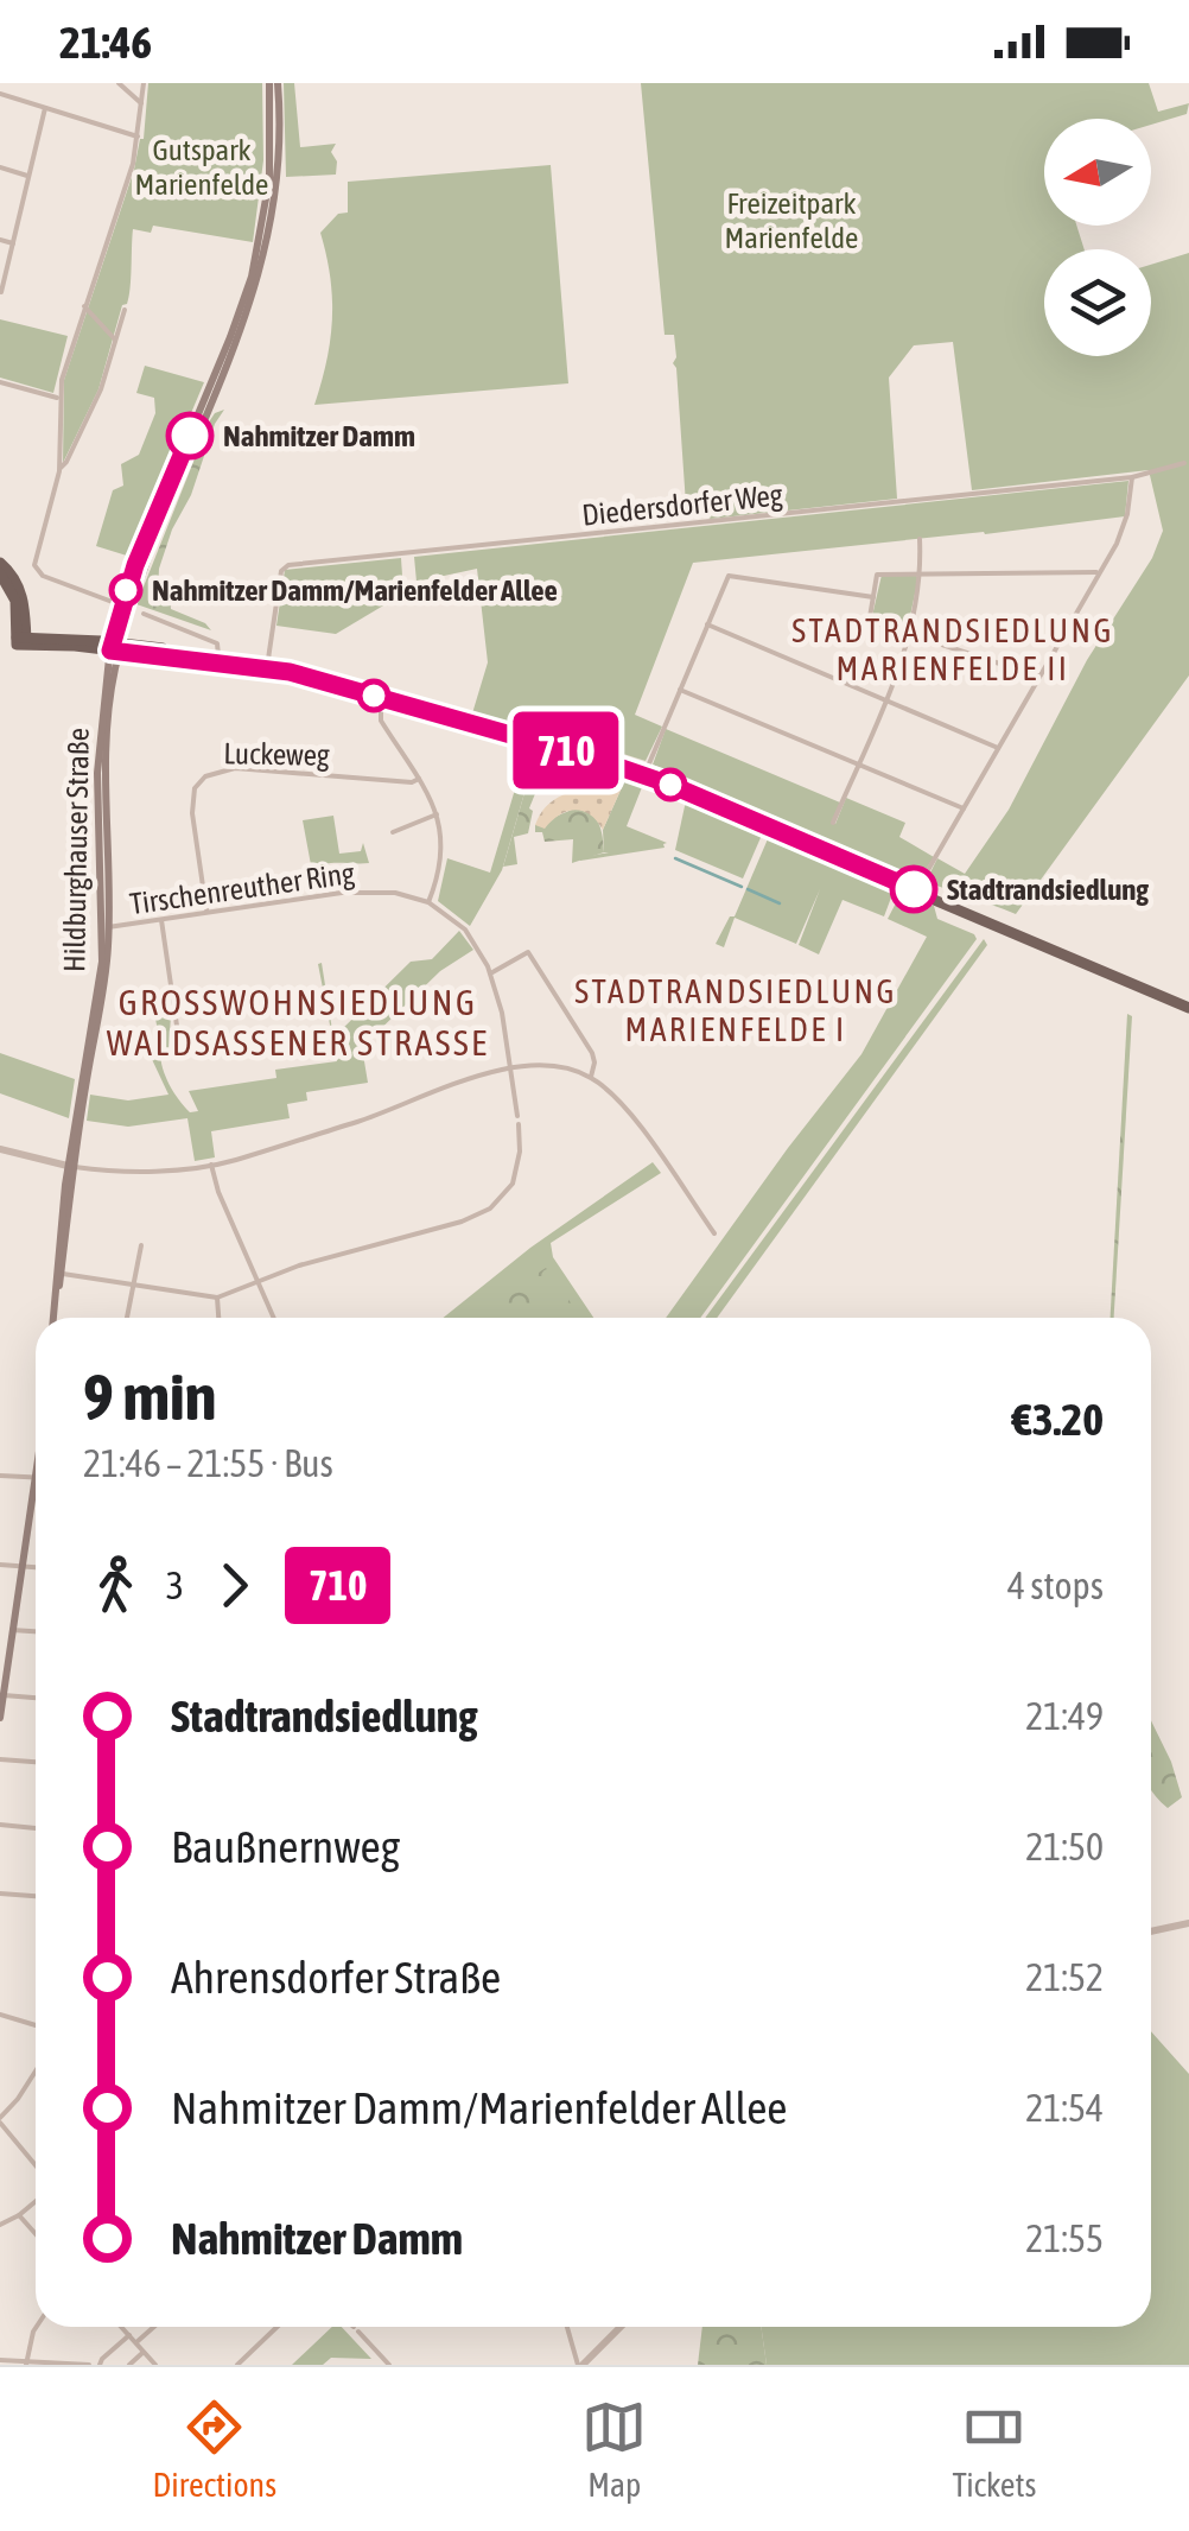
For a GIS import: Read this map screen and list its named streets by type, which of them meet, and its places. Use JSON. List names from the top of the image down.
{
  "streets": {
    "main road": ["Hildburghauser Straße"],
    "street": ["Diedersdorfer Weg", "Luckeweg", "Tirschenreuther Ring"]
  },
  "crossings": [
    ["Luckeweg", "Tirschenreuther Ring"],
    ["Hildburghauser Straße", "Tirschenreuther Ring"]
  ],
  "districts": ["STADTRANDSIEDLUNG MARIENFELDE II", "STADTRANDSIEDLUNG MARIENFELDE I", "GROSSWOHNSIEDLUNG WALDSASSENER STRASSE"],
  "parks": ["Gutspark Marienfelde", "Freizeitpark Marienfelde"],
  "places": ["Nahmitzer Damm", "Nahmitzer Damm/Marienfelder Allee", "Stadtrandsiedlung"],
  "lines": ["bus line 710"],
  "north": "left",
  "page": {
    "status": "21:46",
    "on_map": "710",
    "heading": ["9 min", "21:46 – 21:55 · Bus", "€3.20"],
    "legs": ["3", "710", "4 stops"],
    "list": [
      {
        "name": "Stadtrandsiedlung",
        "value": "21:49"
      },
      {
        "name": "Baußnernweg",
        "value": "21:50"
      },
      {
        "name": "Ahrensdorfer Straße",
        "value": "21:52"
      },
      {
        "name": "Nahmitzer Damm/Marienfelder Allee",
        "value": "21:54"
      },
      {
        "name": "Nahmitzer Damm",
        "value": "21:55"
      }
    ],
    "tabs": ["Directions", "Map", "Tickets"]
  }
}
